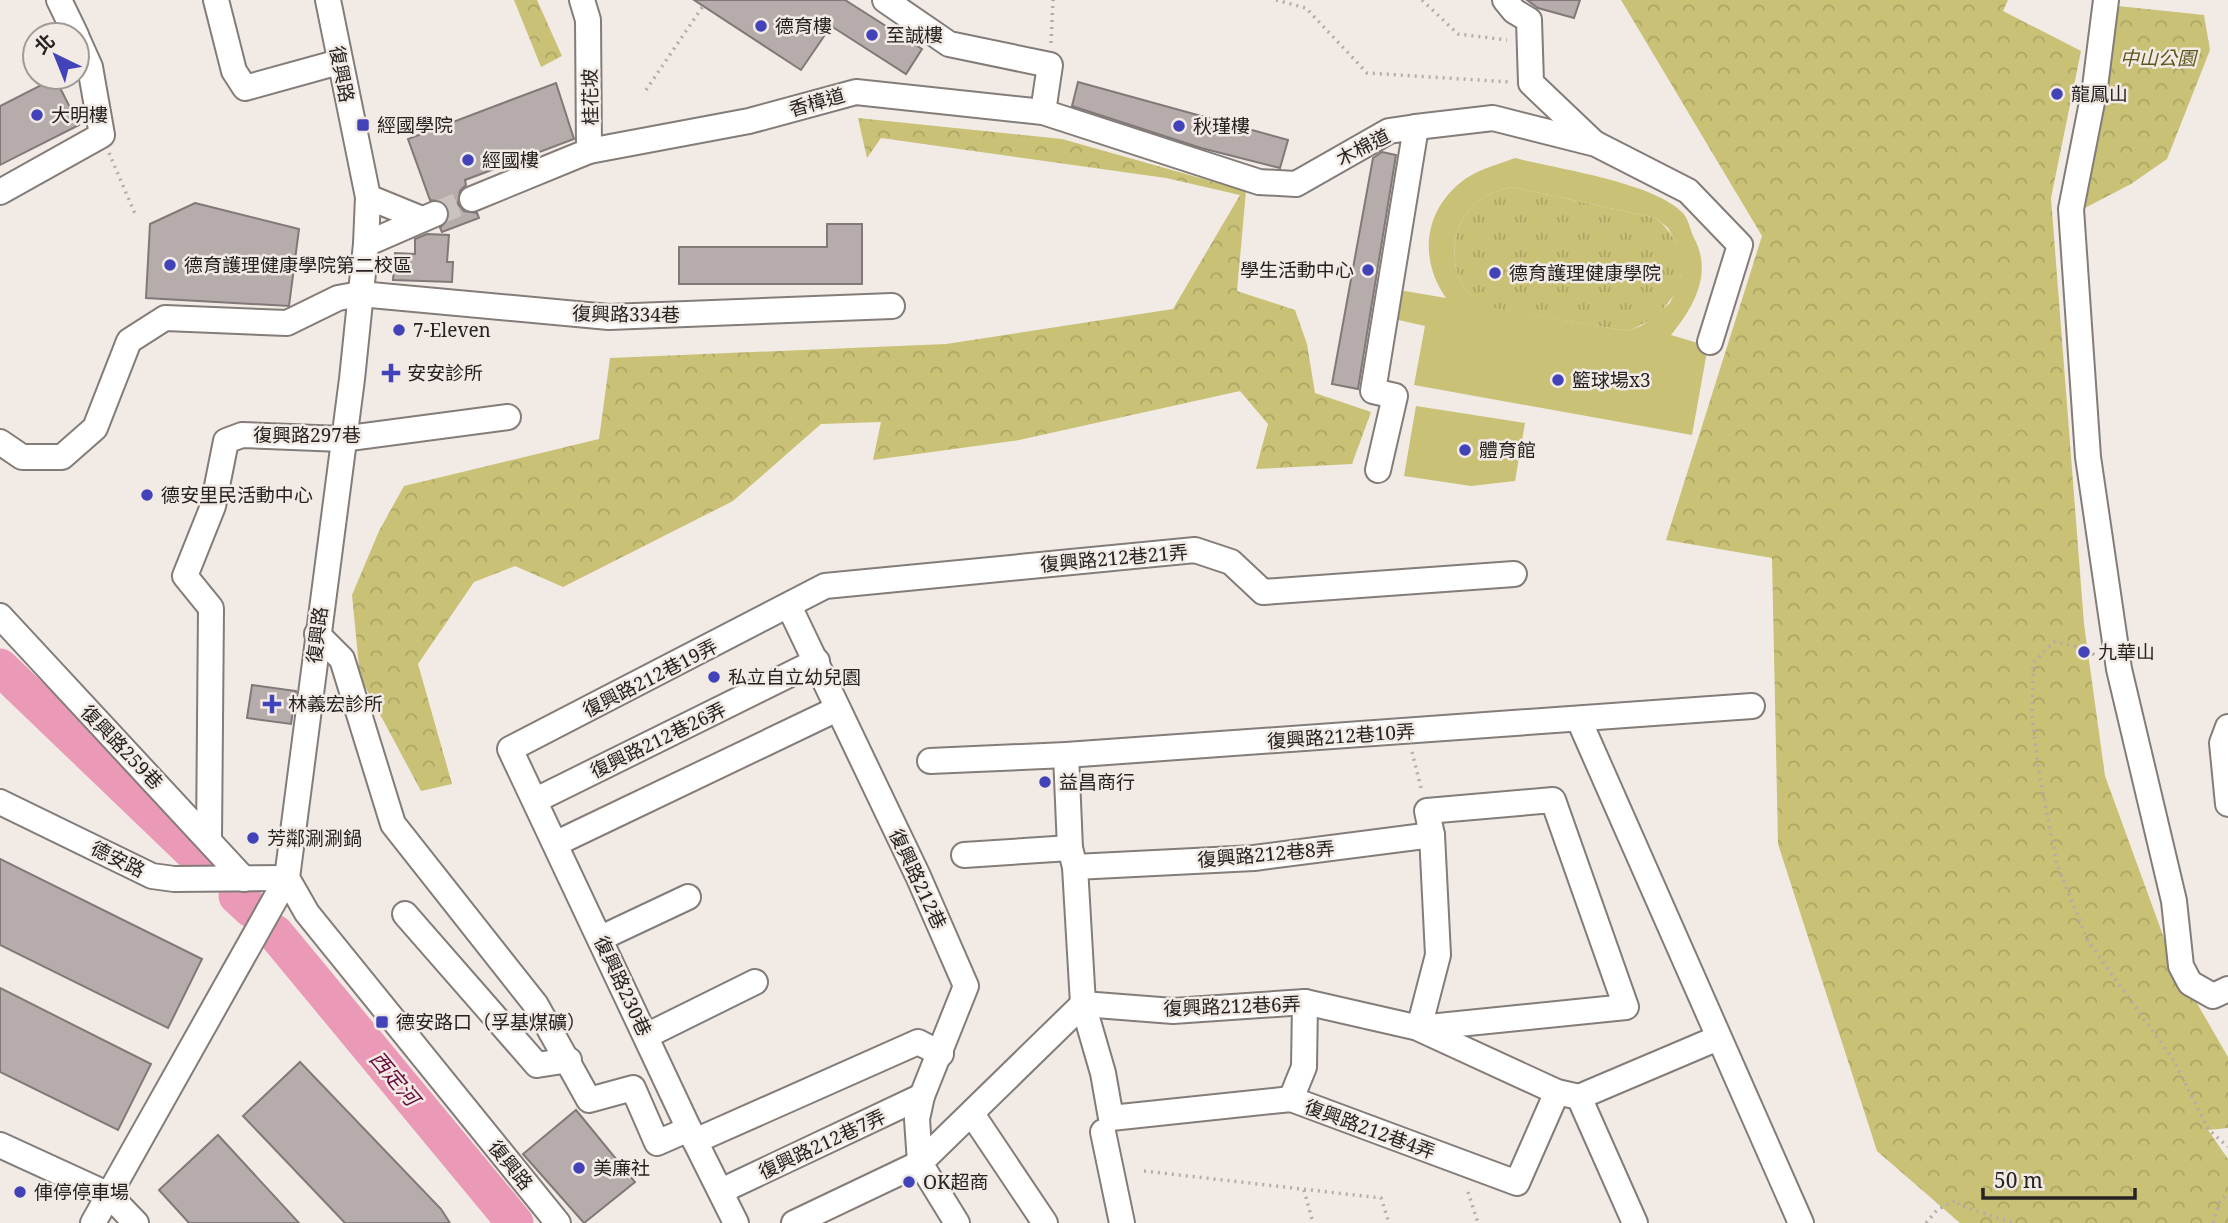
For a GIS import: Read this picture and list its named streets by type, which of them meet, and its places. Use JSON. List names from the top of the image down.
{
  "streets": {
    "street": [
      "復興路",
      "桂花坡",
      "香樟道",
      "木棉道",
      "復興路334巷",
      "復興路297巷",
      "復興路212巷21弄",
      "復興路212巷19弄",
      "復興路212巷10弄",
      "復興路212巷26弄",
      "復興路259巷",
      "復興路212巷8弄",
      "德安路",
      "復興路212巷",
      "復興路230巷",
      "復興路212巷6弄",
      "復興路212巷4弄",
      "復興路212巷7弄"
    ]
  },
  "crossings": [
    ["復興路", "復興路334巷"],
    ["復興路", "復興路297巷"],
    ["復興路", "德安路"],
    ["桂花坡", "香樟道"],
    ["香樟道", "木棉道"],
    ["復興路297巷", "復興路259巷"],
    ["復興路212巷21弄", "復興路212巷19弄"],
    ["復興路212巷21弄", "復興路212巷"],
    ["復興路212巷19弄", "復興路212巷"],
    ["復興路212巷19弄", "復興路230巷"],
    ["復興路212巷26弄", "復興路212巷"],
    ["復興路212巷26弄", "復興路230巷"],
    ["復興路259巷", "德安路"],
    ["復興路212巷8弄", "復興路212巷6弄"],
    ["復興路212巷", "復興路212巷7弄"],
    ["復興路230巷", "復興路212巷7弄"],
    ["復興路212巷6弄", "復興路212巷4弄"]
  ],
  "water": ["西定河"],
  "parks": ["中山公園"],
  "places": {
    "other": [
      "德育樓",
      "至誠樓",
      "龍鳳山",
      "大明樓",
      "秋瑾樓",
      "經國樓",
      "德育護理健康學院第二校區",
      "學生活動中心",
      "德育護理健康學院",
      "7-Eleven",
      "籃球場x3",
      "體育館",
      "德安里民活動中心",
      "九華山",
      "私立自立幼兒園",
      "益昌商行",
      "芳鄰涮涮鍋",
      "美廉社",
      "OK超商",
      "俥停停車場"
    ],
    "transit": ["經國學院", "德安路口（孚基煤礦）"],
    "health": ["安安診所", "林義宏診所"]
  },
  "scale_bar": "50 m",
  "north": "top left"
}
